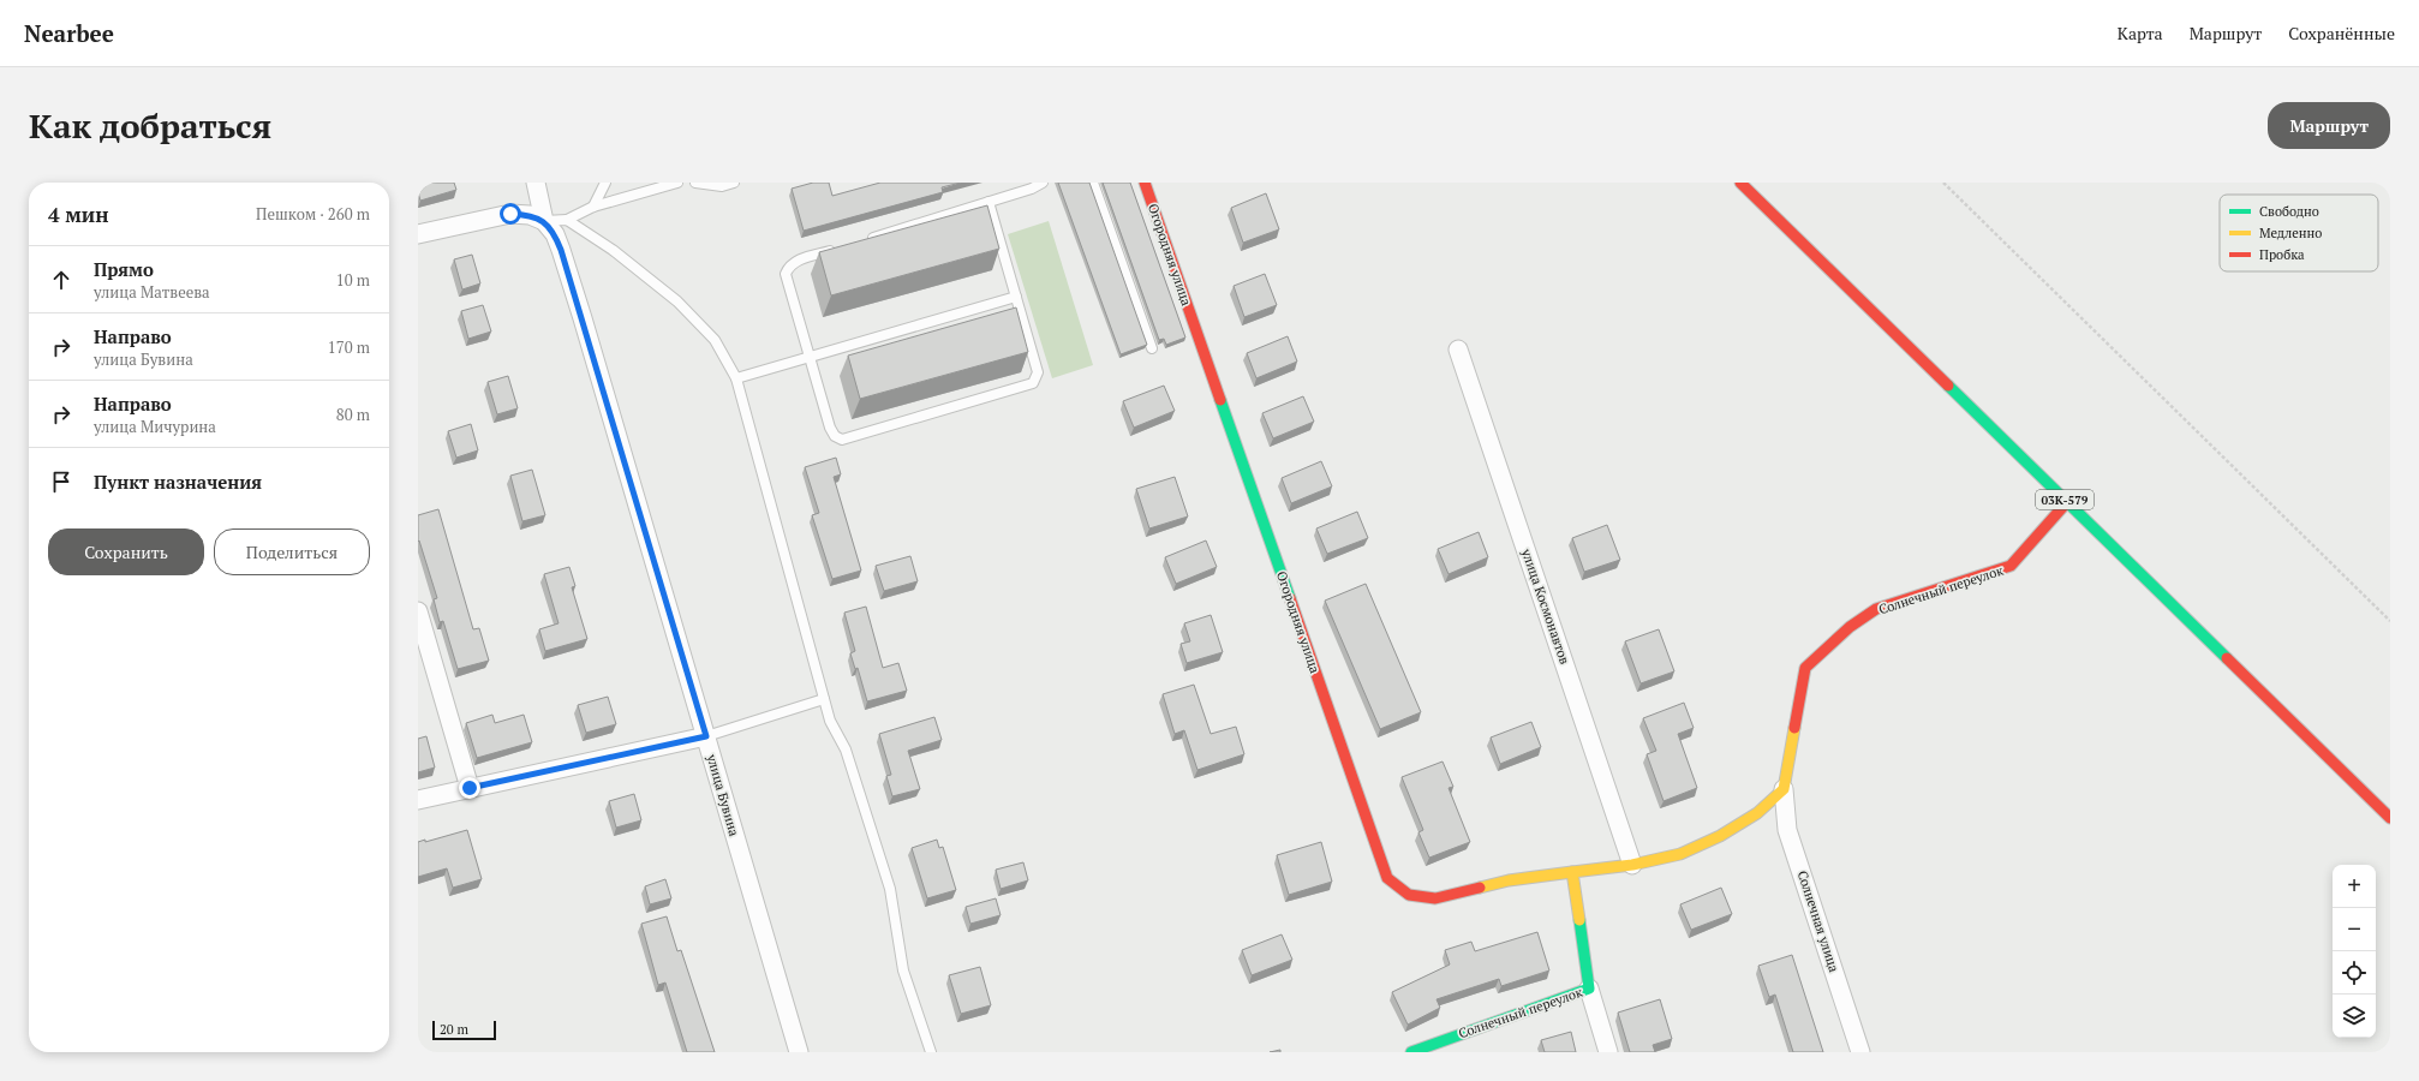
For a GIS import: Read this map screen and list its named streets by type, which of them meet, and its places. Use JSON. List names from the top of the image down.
{
  "streets": {
    "street": [
      "Огородняя улица",
      "03К-579",
      "Солнечный переулок",
      "улица Космонавтов",
      "улица Бувина",
      "Солнечная улица"
    ]
  },
  "crossings": [
    ["Огородняя улица", "Солнечный переулок"],
    ["03К-579", "Солнечный переулок"],
    ["Солнечный переулок", "Солнечная улица"]
  ],
  "legend": ["Свободно", "Медленно", "Пробка"],
  "scale_bar": "20 m",
  "page": {
    "header": "Nearbee",
    "nav": ["Карта", "Маршрут", "Сохранённые"],
    "buttons": [
      "Маршрут",
      ["Сохранить", "Поделиться"]
    ],
    "title": "Как добраться",
    "heading": ["4 мин", "Пешком · 260 m"],
    "list": [
      ["Прямо", "улица Матвеева", "10 m"],
      ["Направо", "улица Бувина", "170 m"],
      ["Направо", "улица Мичурина", "80 m"],
      "Пункт назначения"
    ],
    "map_buttons": ["+", "−"],
    "scale": "20 m"
  }
}
